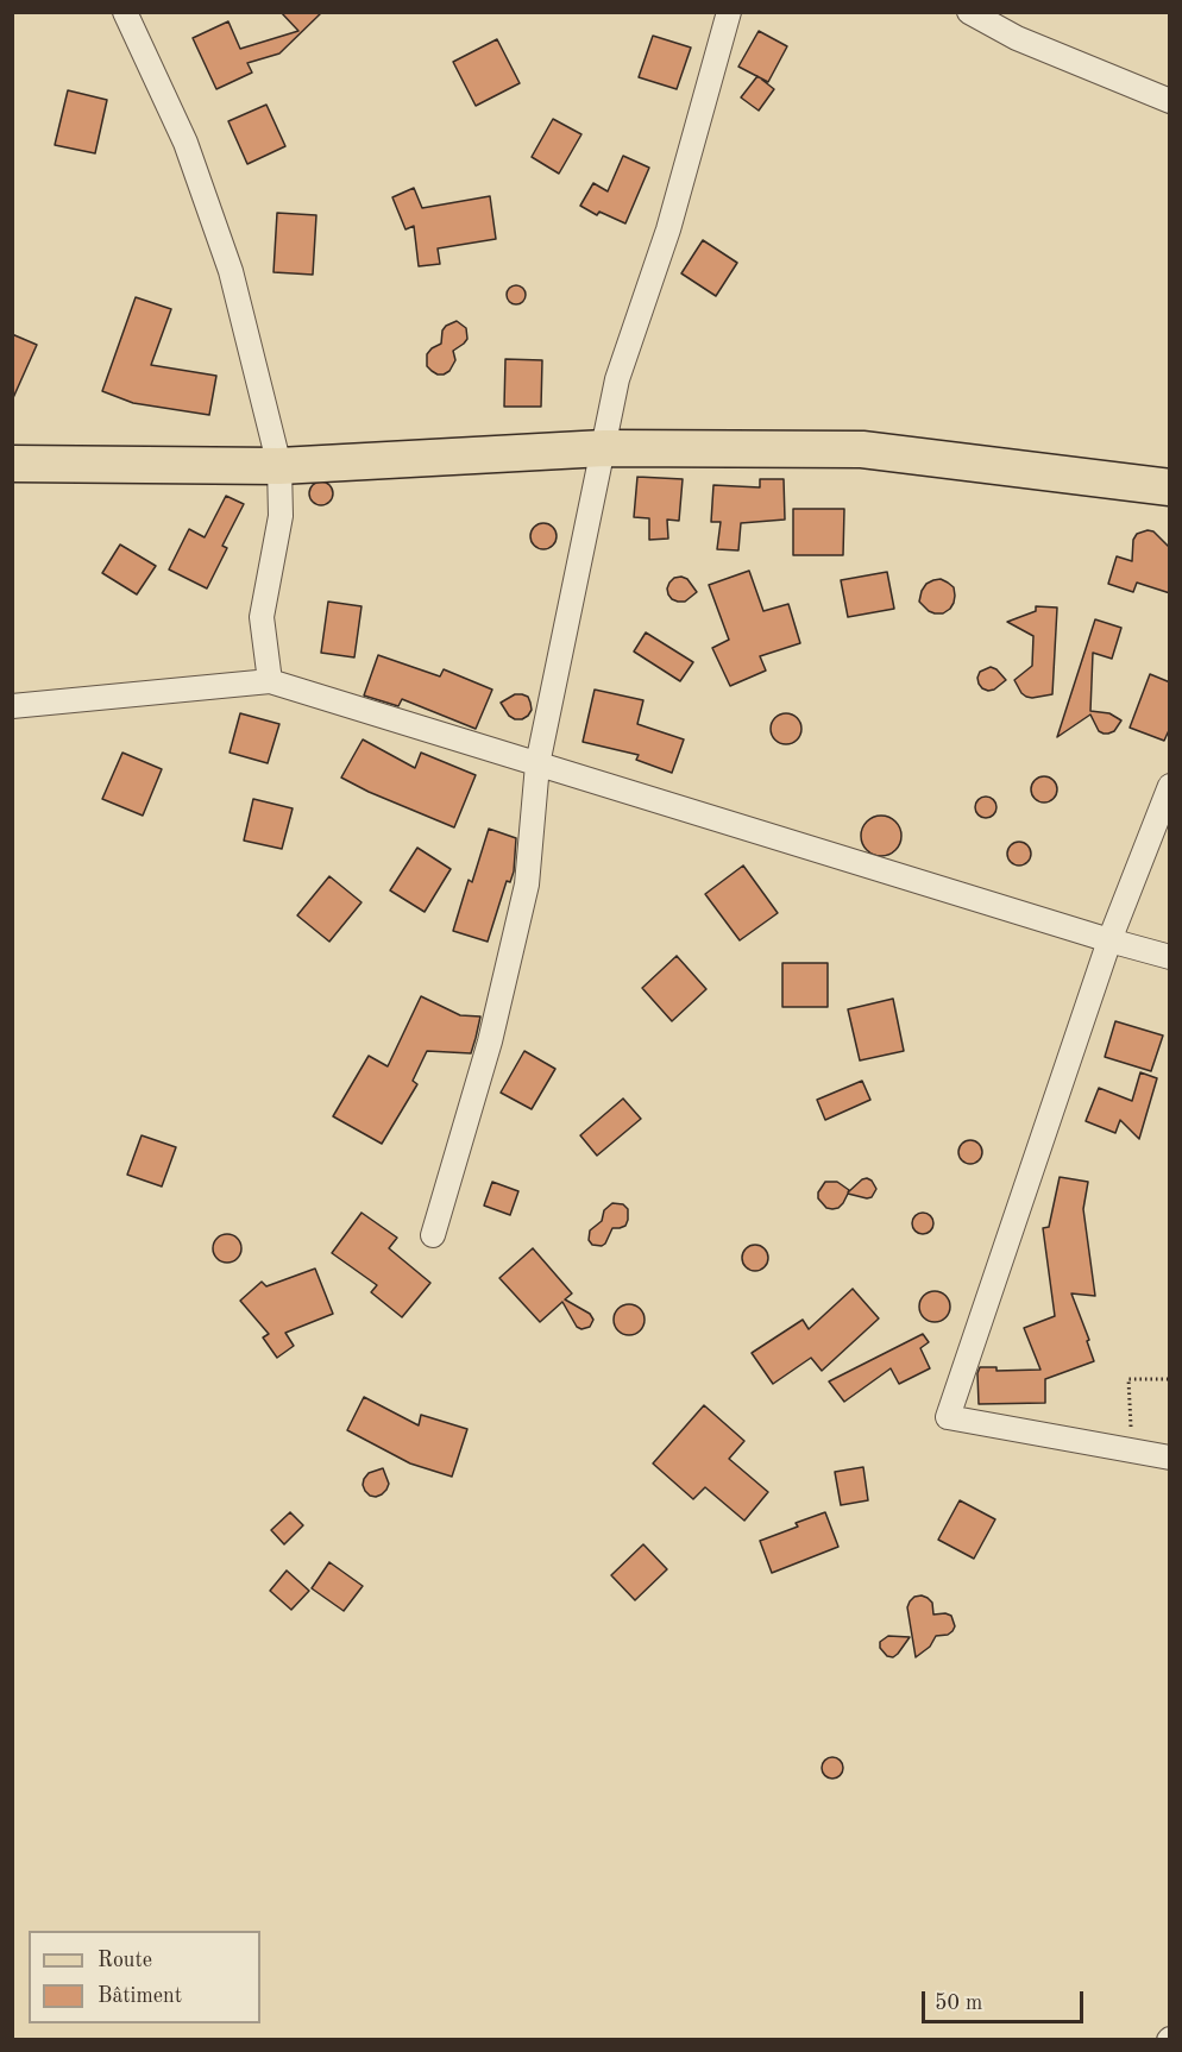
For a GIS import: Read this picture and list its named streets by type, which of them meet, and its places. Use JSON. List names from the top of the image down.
{
  "legend": ["Route", "Bâtiment"],
  "scale_bar": "50 m"
}
